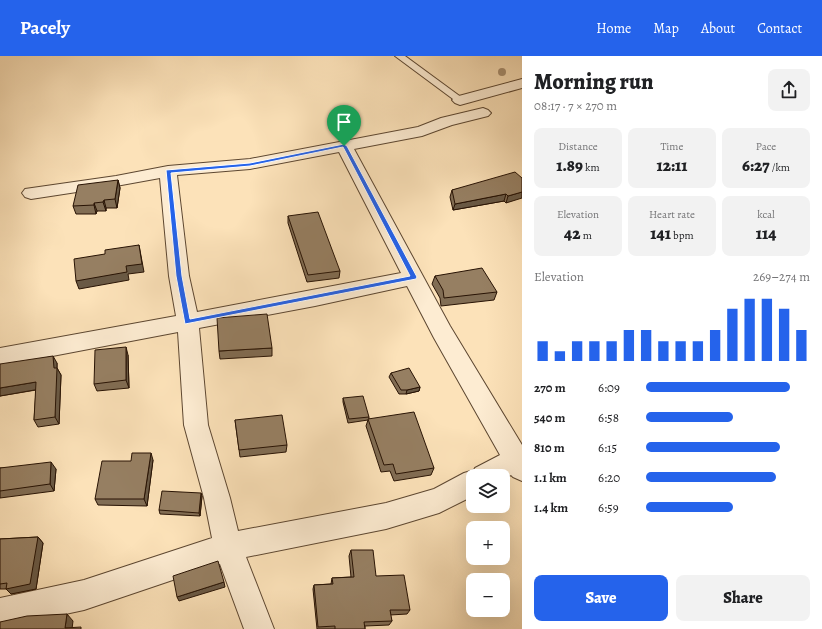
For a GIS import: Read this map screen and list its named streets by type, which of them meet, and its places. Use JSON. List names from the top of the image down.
{
  "page": {
    "header": "Pacely",
    "nav": [
      "Home",
      "Map",
      "About",
      "Contact"
    ],
    "heading": ["Morning run", "08:17 · 7 × 270 m"],
    "stats": [
      ["Distance", "1.89 km"],
      ["Time", "12:11"],
      ["Pace", "6:27 /km"],
      ["Elevation", "42 m"],
      ["Heart rate", "141 bpm"],
      ["kcal", "114"]
    ],
    "chart": ["Elevation", "269–274 m"],
    "list": [
      {
        "name": "270 m",
        "note": "6:09"
      },
      {
        "name": "540 m",
        "note": "6:58"
      },
      {
        "name": "810 m",
        "note": "6:15"
      },
      {
        "name": "1.1 km",
        "note": "6:20"
      },
      {
        "name": "1.4 km",
        "note": "6:59"
      }
    ],
    "map_buttons": ["+", "−"],
    "buttons": ["Save", "Share"]
  }
}
